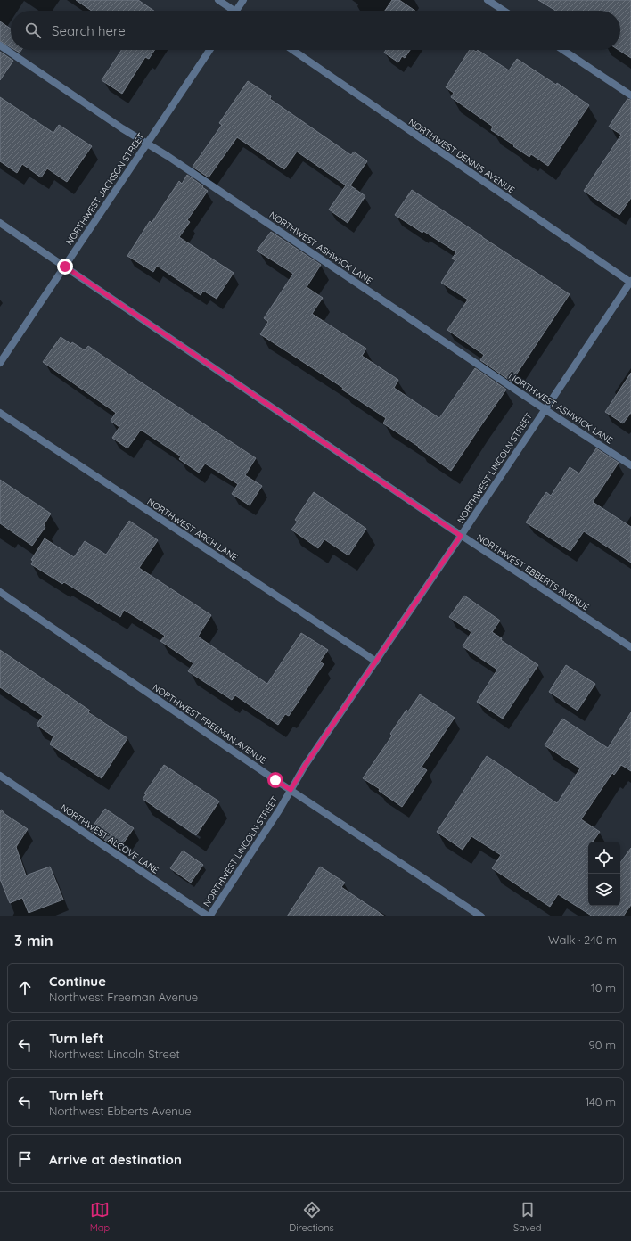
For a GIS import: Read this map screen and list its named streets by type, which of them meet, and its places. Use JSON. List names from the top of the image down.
{
  "streets": {
    "street": [
      "NORTHWEST DENNIS AVENUE",
      "NORTHWEST JACKSON STREET",
      "NORTHWEST ASHWICK LANE",
      "NORTHWEST LINCOLN STREET",
      "NORTHWEST ARCH LANE",
      "NORTHWEST EBBERTS AVENUE",
      "NORTHWEST FREEMAN AVENUE",
      "NORTHWEST ALCOVE LANE"
    ]
  },
  "crossings": [
    ["NORTHWEST DENNIS AVENUE", "NORTHWEST LINCOLN STREET"],
    ["NORTHWEST JACKSON STREET", "NORTHWEST ASHWICK LANE"],
    ["NORTHWEST JACKSON STREET", "NORTHWEST EBBERTS AVENUE"],
    ["NORTHWEST ASHWICK LANE", "NORTHWEST LINCOLN STREET"],
    ["NORTHWEST LINCOLN STREET", "NORTHWEST ARCH LANE"],
    ["NORTHWEST LINCOLN STREET", "NORTHWEST EBBERTS AVENUE"],
    ["NORTHWEST LINCOLN STREET", "NORTHWEST FREEMAN AVENUE"],
    ["NORTHWEST LINCOLN STREET", "NORTHWEST ALCOVE LANE"]
  ],
  "page": {
    "search": "Search here",
    "heading": ["3 min", "Walk · 240 m"],
    "list": [
      ["Continue", "Northwest Freeman Avenue", "10 m"],
      ["Turn left", "Northwest Lincoln Street", "90 m"],
      ["Turn left", "Northwest Ebberts Avenue", "140 m"],
      "Arrive at destination"
    ],
    "nav": ["Map", "Directions", "Saved"]
  }
}
